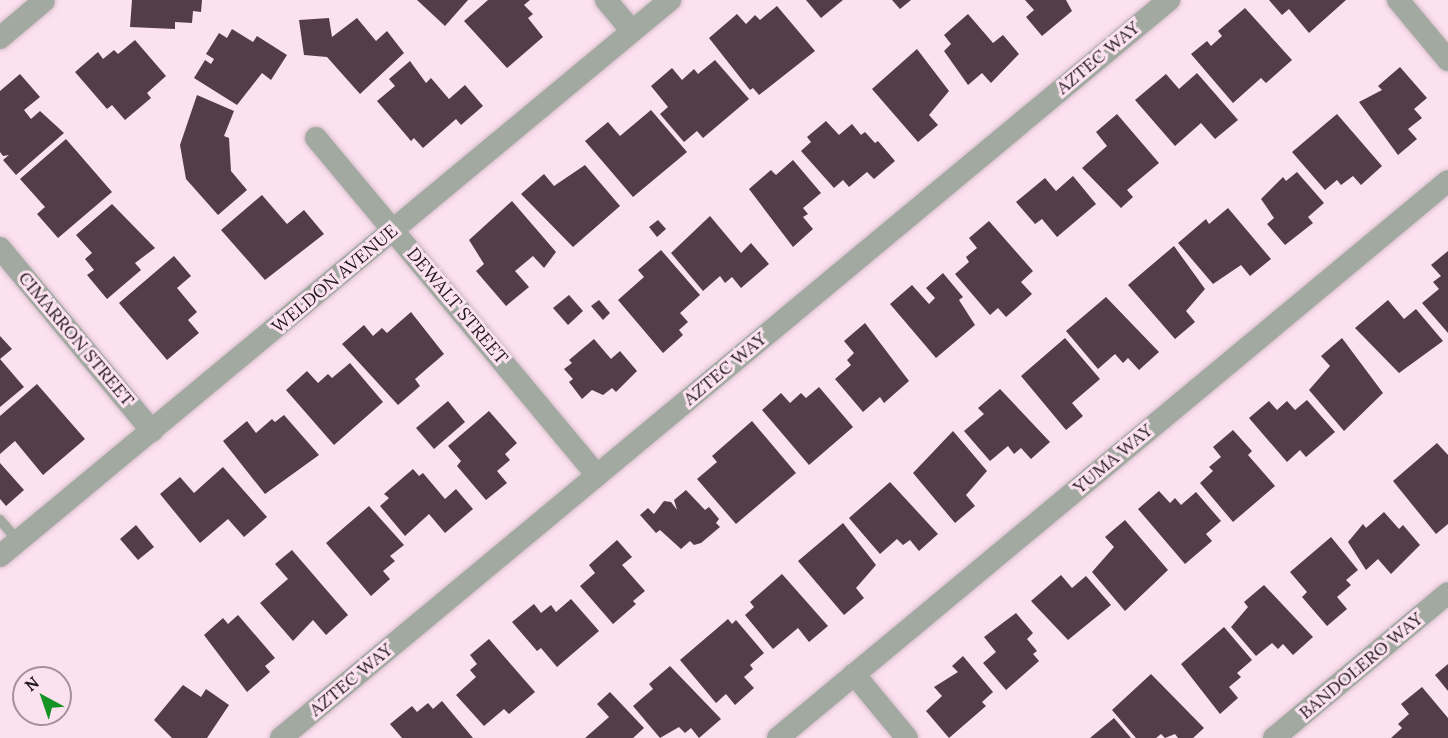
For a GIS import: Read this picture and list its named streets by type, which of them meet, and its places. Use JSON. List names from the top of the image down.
{
  "streets": {
    "street": [
      "AZTEC WAY",
      "WELDON AVENUE",
      "DEWALT STREET",
      "CIMARRON STREET",
      "YUMA WAY",
      "BANDOLERO WAY"
    ]
  },
  "crossings": [
    ["AZTEC WAY", "DEWALT STREET"],
    ["WELDON AVENUE", "DEWALT STREET"],
    ["WELDON AVENUE", "CIMARRON STREET"]
  ],
  "north": "top left"
}
